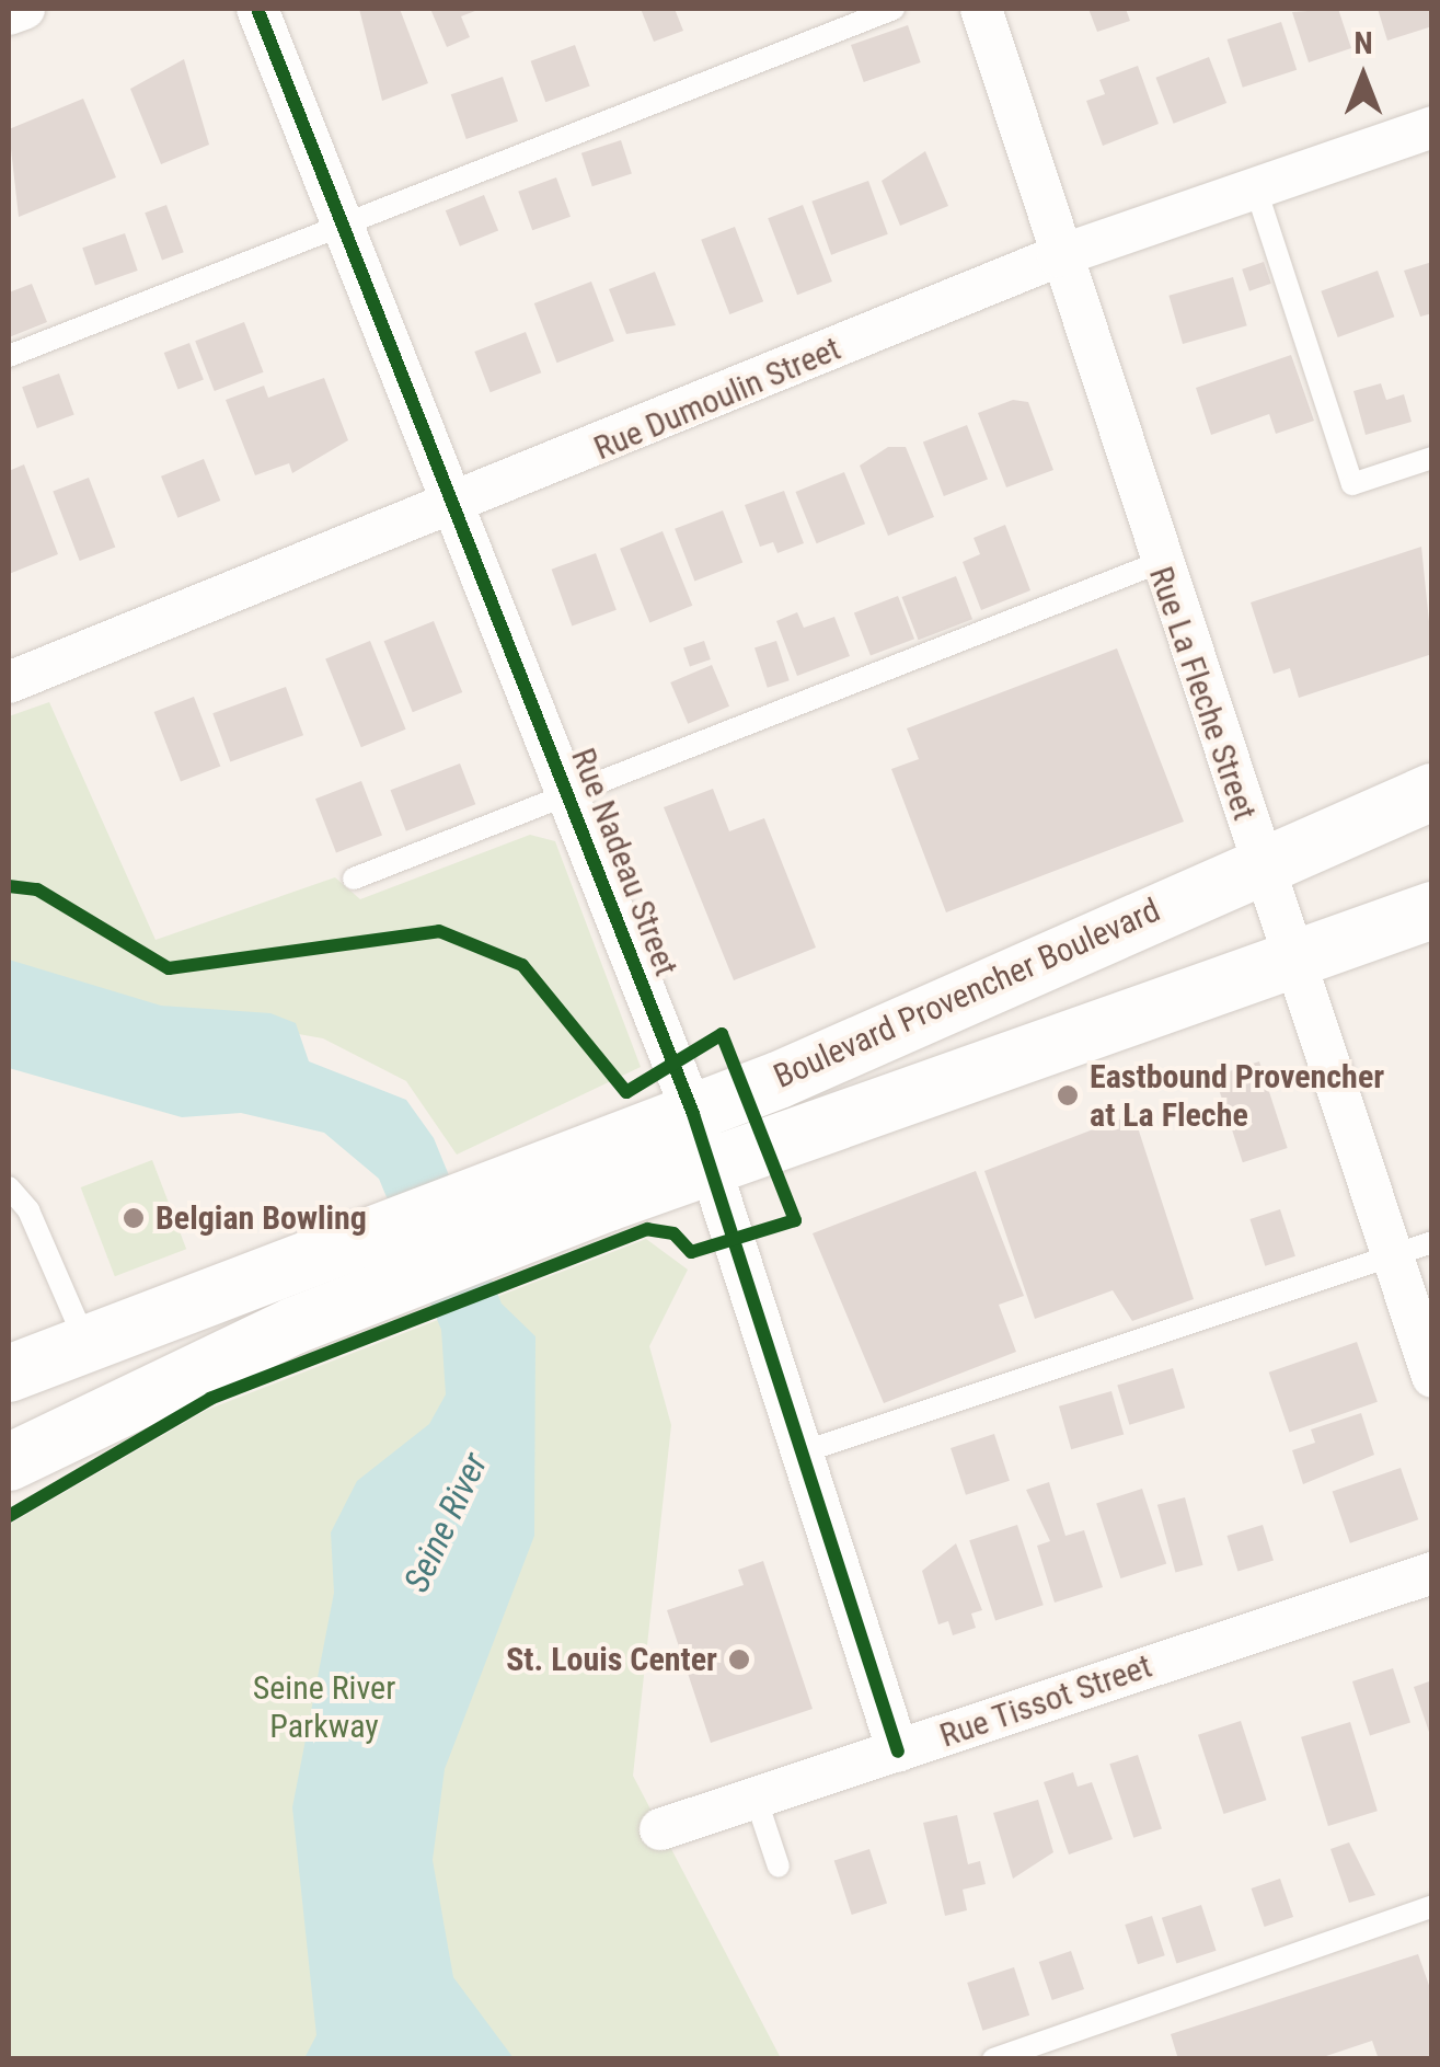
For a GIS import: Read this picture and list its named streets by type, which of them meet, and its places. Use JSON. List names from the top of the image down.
{
  "streets": {
    "main road": ["Boulevard Provencher Boulevard"],
    "street": [
      "Rue Dumoulin Street",
      "Rue La Fleche Street",
      "Rue Nadeau Street",
      "Rue Tissot Street"
    ]
  },
  "crossings": [
    ["Rue Dumoulin Street", "Rue La Fleche Street"],
    ["Rue Dumoulin Street", "Rue Nadeau Street"],
    ["Rue La Fleche Street", "Boulevard Provencher Boulevard"],
    ["Rue Nadeau Street", "Boulevard Provencher Boulevard"],
    ["Rue Nadeau Street", "Rue Tissot Street"]
  ],
  "water": ["Seine River"],
  "parks": ["Seine River Parkway"],
  "places": ["Eastbound Provencher at La Fleche", "Belgian Bowling", "St. Louis Center"],
  "north": "top"
}
